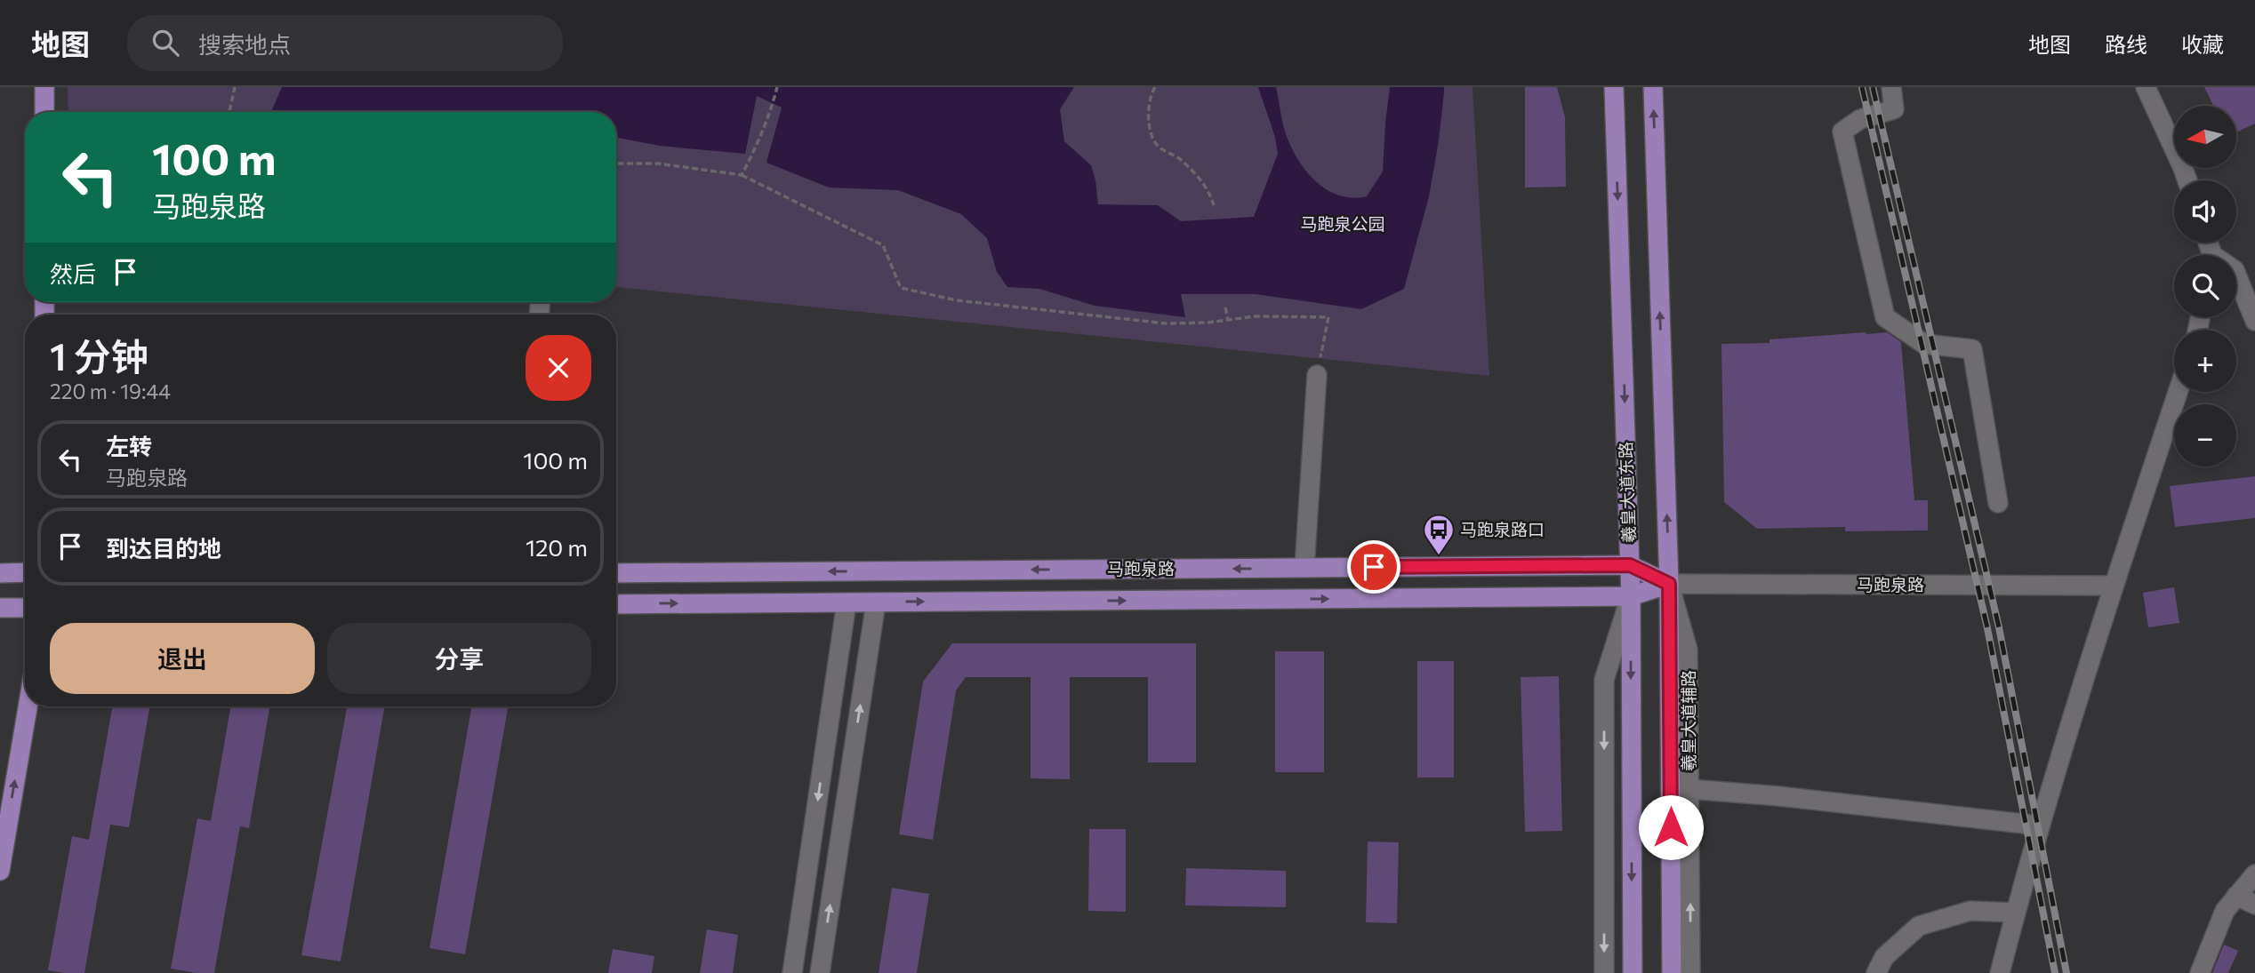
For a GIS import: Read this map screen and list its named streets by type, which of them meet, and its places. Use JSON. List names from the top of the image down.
{
  "streets": {
    "main road": ["羲皇大道东路", "马跑泉路"],
    "street": ["羲皇大道辅路"]
  },
  "crossings": [
    ["羲皇大道东路", "马跑泉路"],
    ["马跑泉路", "羲皇大道辅路"]
  ],
  "parks": ["马跑泉公园"],
  "places": {
    "bus stop": ["马跑泉路口"]
  },
  "north": "left",
  "page": {
    "header": "地图",
    "search": "搜索地点",
    "nav": ["地图", "路线", "收藏"],
    "map_buttons": ["+", "−"],
    "turn": ["100 m", "马跑泉路"],
    "then": "然后",
    "heading": ["1 分钟", "220 m · 19:44"],
    "list": [
      {
        "name": "左转",
        "note": "马跑泉路",
        "value": "100 m"
      },
      {
        "name": "到达目的地",
        "value": "120 m"
      }
    ],
    "buttons": ["退出", "分享"]
  }
}
